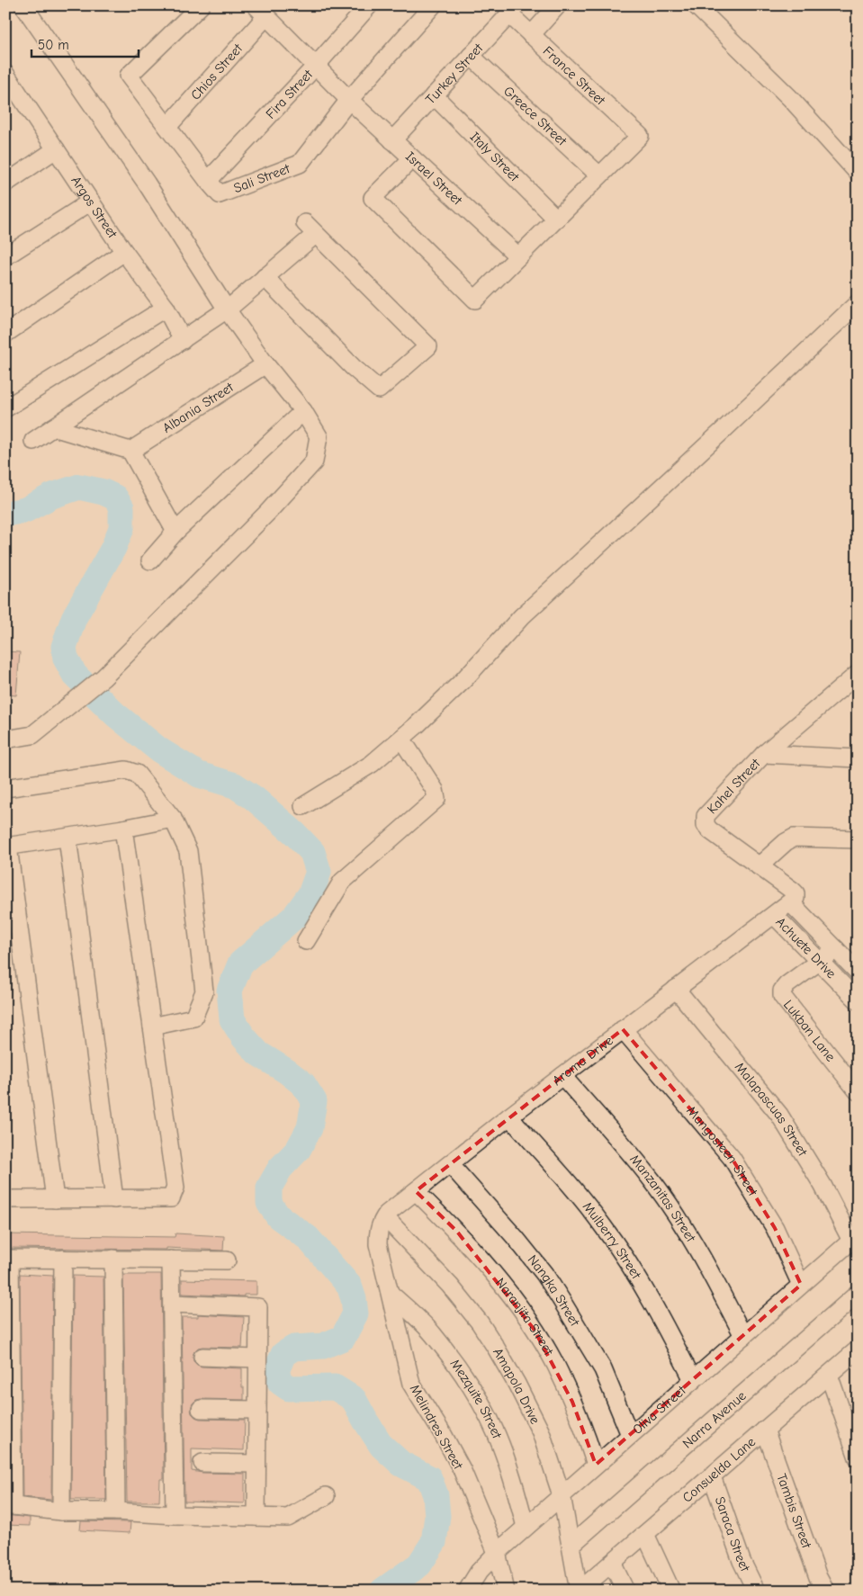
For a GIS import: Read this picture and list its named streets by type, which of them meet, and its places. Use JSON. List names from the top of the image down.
{
  "streets": {
    "street": [
      "Chios Street",
      "Turkey Street",
      "France Street",
      "Fira Street",
      "Greece Street",
      "Italy Street",
      "Sali Street",
      "Israel Street",
      "Argos Street",
      "Albania Street",
      "Kahel Street",
      "Achuete Drive",
      "Lukban Lane",
      "Aroma Drive",
      "Malapascuas Street",
      "Mangosteen Street",
      "Manzanitas Street",
      "Mulberry Street",
      "Nangka Street",
      "Naranjita Street",
      "Amapola Drive",
      "Mezquite Street",
      "Oliva Street",
      "Narra Avenue",
      "Melindres Street",
      "Consuelda Lane",
      "Tambis Street",
      "Saraca Street"
    ]
  },
  "crossings": [
    ["Chios Street", "Sali Street"],
    ["Chios Street", "Israel Street"],
    ["Turkey Street", "France Street"],
    ["Turkey Street", "Greece Street"],
    ["Turkey Street", "Italy Street"],
    ["Turkey Street", "Israel Street"],
    ["France Street", "Greece Street"],
    ["Fira Street", "Sali Street"],
    ["Fira Street", "Israel Street"],
    ["Sali Street", "Israel Street"],
    ["Kahel Street", "Achuete Drive"],
    ["Kahel Street", "Aroma Drive"],
    ["Achuete Drive", "Lukban Lane"],
    ["Achuete Drive", "Aroma Drive"],
    ["Aroma Drive", "Malapascuas Street"],
    ["Aroma Drive", "Mangosteen Street"],
    ["Aroma Drive", "Manzanitas Street"],
    ["Aroma Drive", "Mulberry Street"],
    ["Aroma Drive", "Nangka Street"],
    ["Aroma Drive", "Naranjita Street"],
    ["Aroma Drive", "Amapola Drive"],
    ["Aroma Drive", "Melindres Street"],
    ["Malapascuas Street", "Oliva Street"],
    ["Mangosteen Street", "Oliva Street"],
    ["Manzanitas Street", "Oliva Street"],
    ["Mulberry Street", "Oliva Street"],
    ["Nangka Street", "Oliva Street"],
    ["Naranjita Street", "Oliva Street"],
    ["Amapola Drive", "Oliva Street"],
    ["Amapola Drive", "Narra Avenue"],
    ["Amapola Drive", "Melindres Street"],
    ["Amapola Drive", "Consuelda Lane"],
    ["Mezquite Street", "Oliva Street"],
    ["Mezquite Street", "Melindres Street"],
    ["Oliva Street", "Melindres Street"],
    ["Consuelda Lane", "Tambis Street"],
    ["Consuelda Lane", "Saraca Street"]
  ],
  "scale_bar": "50 m"
}
